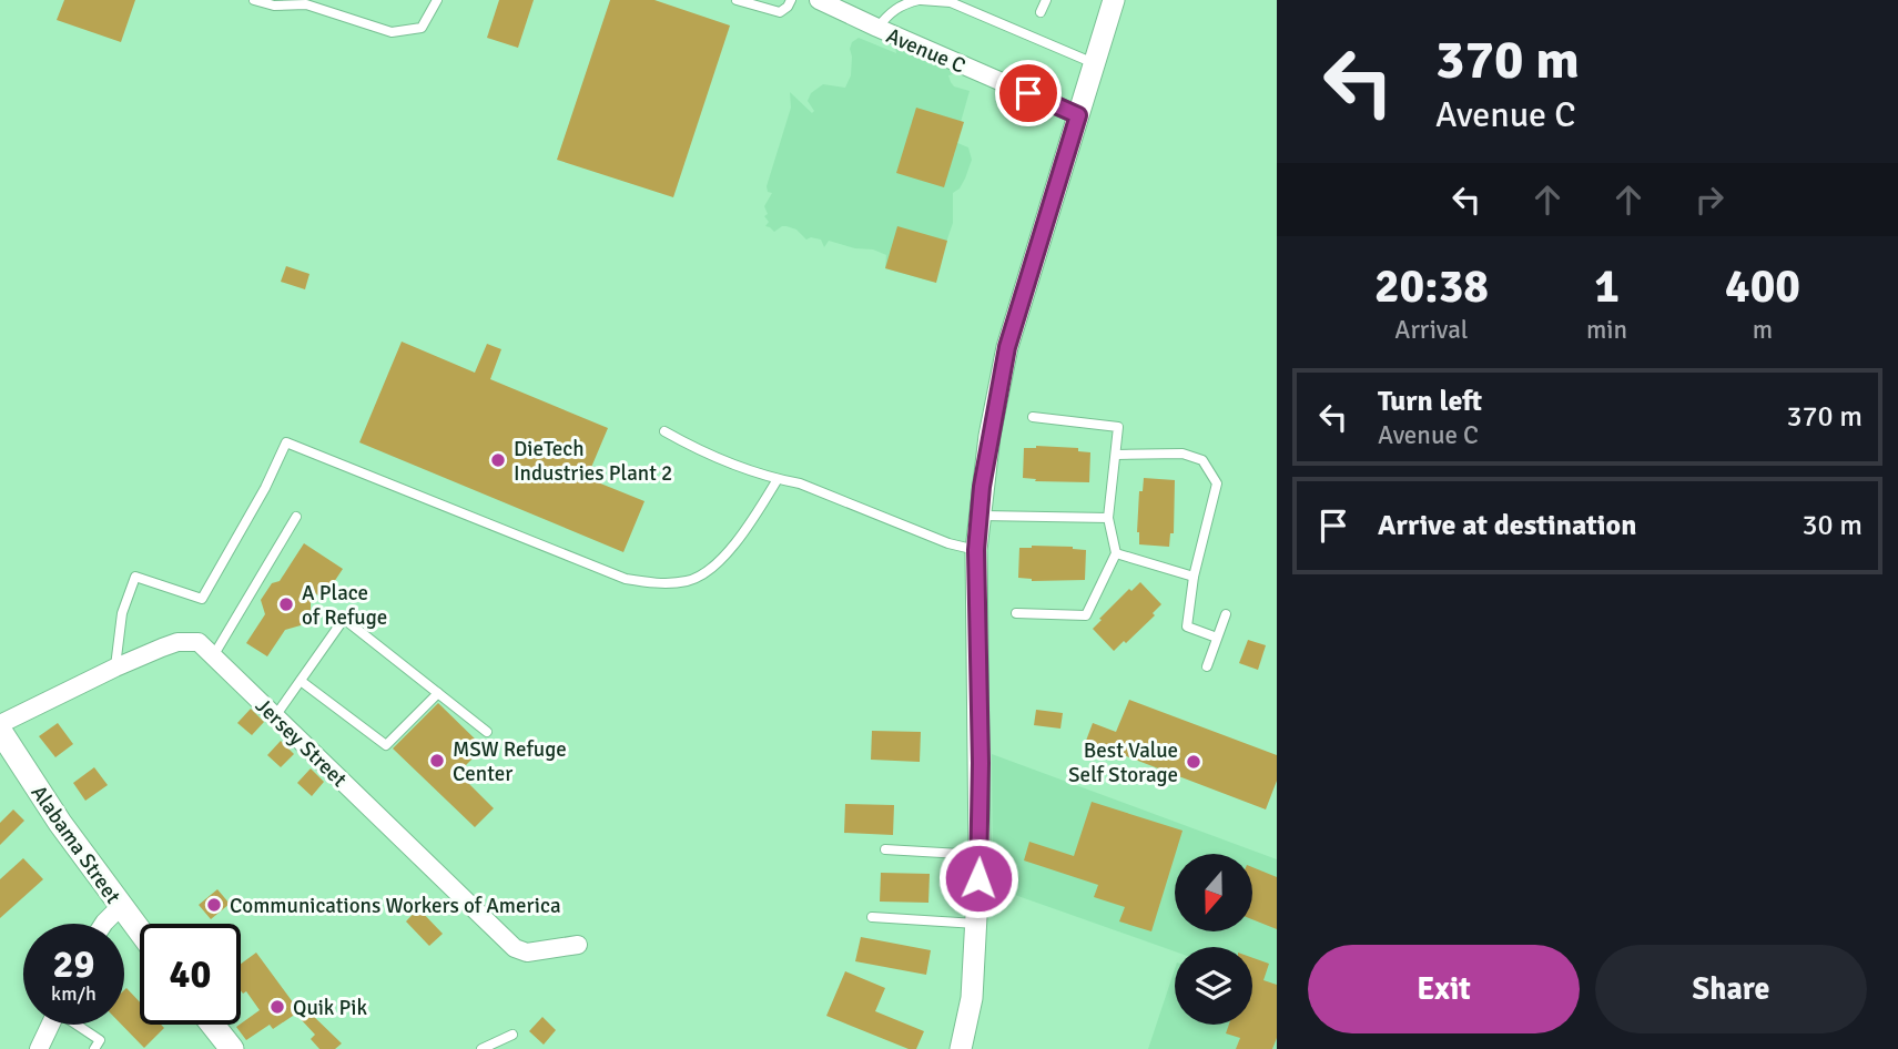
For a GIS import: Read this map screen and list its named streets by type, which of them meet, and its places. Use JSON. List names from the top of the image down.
{
  "streets": {
    "main road": ["Alabama Street"],
    "street": ["Avenue C", "Jersey Street"]
  },
  "places": [
    "DieTech Industries Plant 2",
    "A Place of Refuge",
    "MSW Refuge Center",
    "Best Value Self Storage",
    "Communications Workers of America",
    "Quik Pik"
  ],
  "north": "bottom",
  "page": {
    "turn": ["370 m", "Avenue C"],
    "eta": [
      "20:38",
      "Arrival",
      "1",
      "min",
      "400",
      "m"
    ],
    "list": [
      {
        "name": "Turn left",
        "note": "Avenue C",
        "value": "370 m"
      },
      {
        "name": "Arrive at destination",
        "value": "30 m"
      }
    ],
    "speed": "29 km/h",
    "limit": "40",
    "buttons": ["Exit", "Share"]
  }
}
